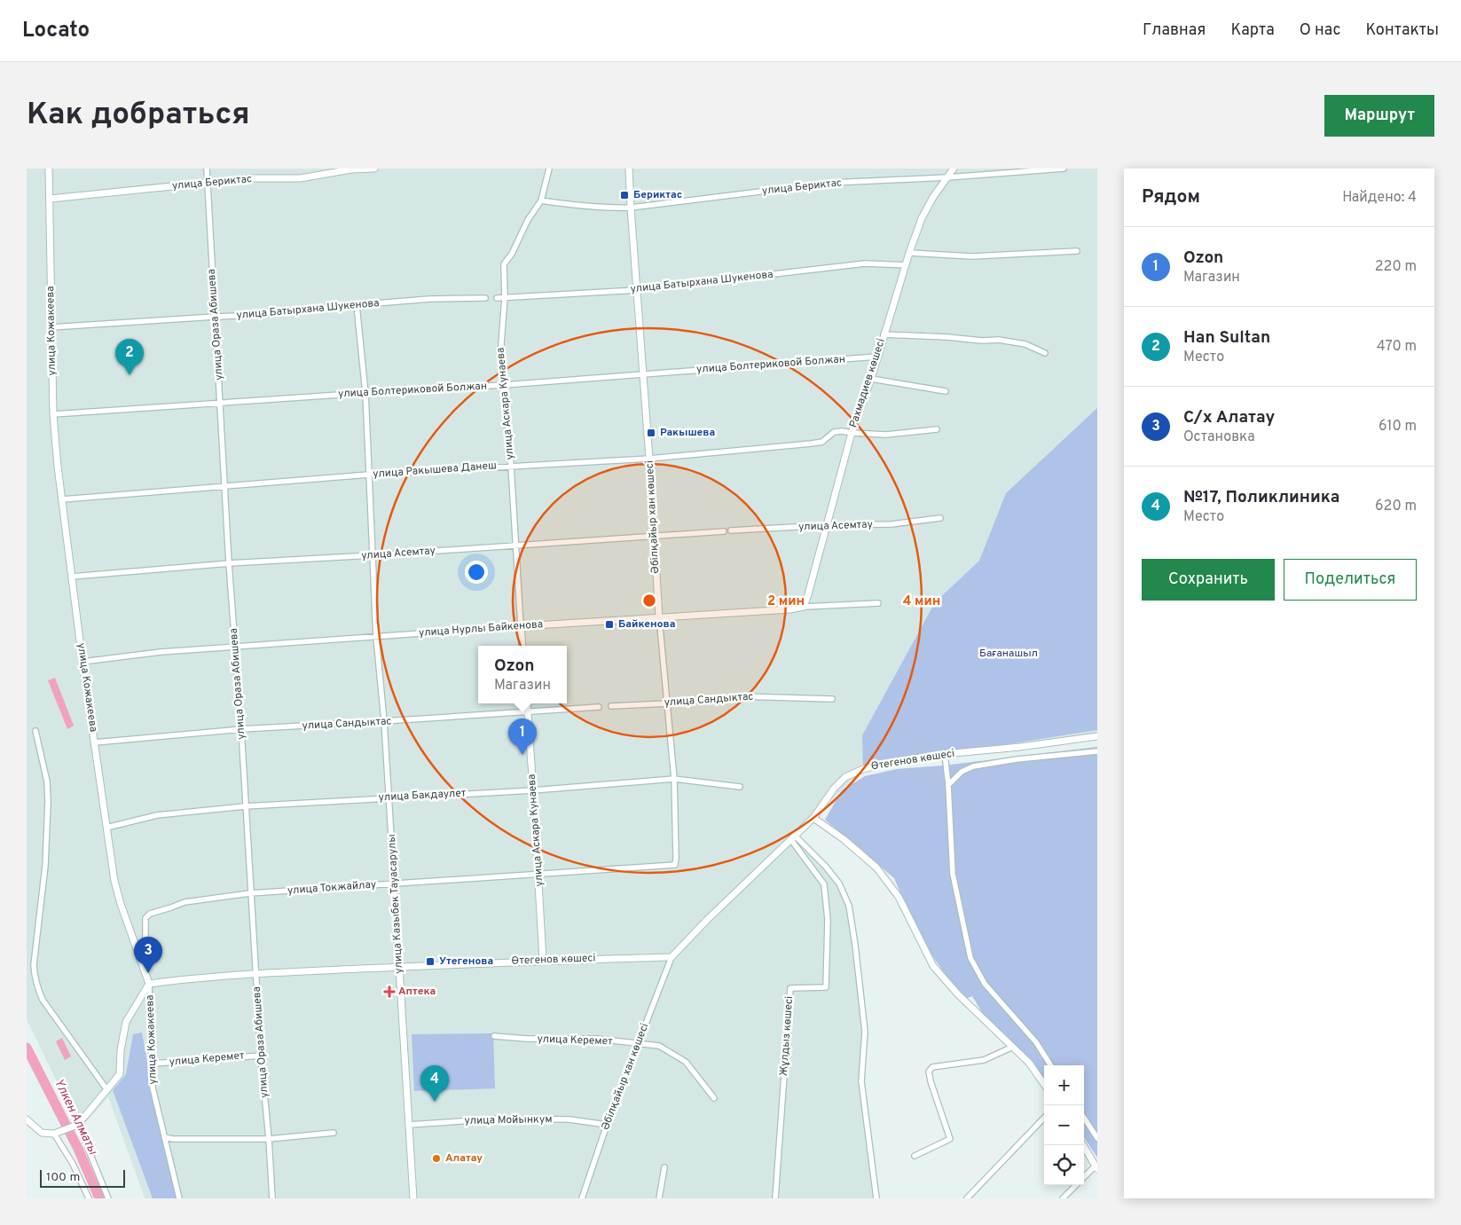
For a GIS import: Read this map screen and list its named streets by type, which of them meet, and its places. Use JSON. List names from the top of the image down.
{
  "streets": {
    "street": [
      "улица Бериктас",
      "улица Батырхана Шукенова",
      "улица Ораза Абишева",
      "улица Кожакеева",
      "улица Болтериковой Болжан",
      "Рахмадиев көшесі",
      "улица Аскара Кунаева",
      "улица Ракышева Данеш",
      "Әбілқайыр хан көшесі",
      "улица Асемтау",
      "улица Нурлы Байкенова",
      "улица Сандыктас",
      "Өтегенов көшесі",
      "улица Бакдаулет",
      "улица Токжайлау",
      "улица Казыбек Тауасарулы",
      "Жұлдыз көшесі",
      "улица Керемет",
      "улица Мойынкум"
    ]
  },
  "crossings": [
    ["улица Бериктас", "улица Ораза Абишева"],
    ["улица Бериктас", "улица Кожакеева"],
    ["улица Бериктас", "Рахмадиев көшесі"],
    ["улица Бериктас", "улица Аскара Кунаева"],
    ["улица Бериктас", "Әбілқайыр хан көшесі"],
    ["улица Батырхана Шукенова", "улица Ораза Абишева"],
    ["улица Батырхана Шукенова", "улица Кожакеева"],
    ["улица Батырхана Шукенова", "Рахмадиев көшесі"],
    ["улица Батырхана Шукенова", "улица Аскара Кунаева"],
    ["улица Батырхана Шукенова", "Әбілқайыр хан көшесі"],
    ["улица Батырхана Шукенова", "улица Казыбек Тауасарулы"],
    ["улица Ораза Абишева", "улица Болтериковой Болжан"],
    ["улица Ораза Абишева", "улица Ракышева Данеш"],
    ["улица Ораза Абишева", "улица Асемтау"],
    ["улица Ораза Абишева", "улица Нурлы Байкенова"],
    ["улица Ораза Абишева", "улица Сандыктас"],
    ["улица Ораза Абишева", "Өтегенов көшесі"],
    ["улица Ораза Абишева", "улица Бакдаулет"],
    ["улица Ораза Абишева", "улица Токжайлау"],
    ["улица Ораза Абишева", "улица Керемет"],
    ["улица Кожакеева", "улица Болтериковой Болжан"],
    ["улица Кожакеева", "улица Ракышева Данеш"],
    ["улица Кожакеева", "улица Асемтау"],
    ["улица Кожакеева", "улица Нурлы Байкенова"],
    ["улица Кожакеева", "улица Сандыктас"],
    ["улица Кожакеева", "Өтегенов көшесі"],
    ["улица Кожакеева", "улица Бакдаулет"],
    ["улица Кожакеева", "улица Токжайлау"],
    ["улица Кожакеева", "улица Керемет"],
    ["улица Болтериковой Болжан", "Рахмадиев көшесі"],
    ["улица Болтериковой Болжан", "улица Аскара Кунаева"],
    ["улица Болтериковой Болжан", "Әбілқайыр хан көшесі"],
    ["улица Болтериковой Болжан", "улица Казыбек Тауасарулы"],
    ["Рахмадиев көшесі", "улица Ракышева Данеш"],
    ["Рахмадиев көшесі", "улица Асемтау"],
    ["Рахмадиев көшесі", "улица Нурлы Байкенова"],
    ["улица Аскара Кунаева", "улица Ракышева Данеш"],
    ["улица Аскара Кунаева", "улица Асемтау"],
    ["улица Аскара Кунаева", "улица Нурлы Байкенова"],
    ["улица Аскара Кунаева", "улица Сандыктас"],
    ["улица Аскара Кунаева", "Өтегенов көшесі"],
    ["улица Аскара Кунаева", "улица Бакдаулет"],
    ["улица Аскара Кунаева", "улица Токжайлау"],
    ["улица Ракышева Данеш", "Әбілқайыр хан көшесі"],
    ["улица Ракышева Данеш", "улица Казыбек Тауасарулы"],
    ["Әбілқайыр хан көшесі", "улица Асемтау"],
    ["Әбілқайыр хан көшесі", "улица Нурлы Байкенова"],
    ["Әбілқайыр хан көшесі", "улица Сандыктас"],
    ["Әбілқайыр хан көшесі", "Өтегенов көшесі"],
    ["Әбілқайыр хан көшесі", "улица Бакдаулет"],
    ["Әбілқайыр хан көшесі", "улица Токжайлау"],
    ["Әбілқайыр хан көшесі", "улица Керемет"],
    ["Әбілқайыр хан көшесі", "улица Мойынкум"],
    ["улица Асемтау", "улица Казыбек Тауасарулы"],
    ["улица Нурлы Байкенова", "улица Казыбек Тауасарулы"],
    ["улица Сандыктас", "улица Казыбек Тауасарулы"],
    ["Өтегенов көшесі", "улица Казыбек Тауасарулы"],
    ["Өтегенов көшесі", "Жұлдыз көшесі"],
    ["улица Бакдаулет", "улица Казыбек Тауасарулы"],
    ["улица Токжайлау", "улица Казыбек Тауасарулы"],
    ["улица Казыбек Тауасарулы", "улица Мойынкум"]
  ],
  "water": ["Үлкен Алматы"],
  "parks": ["Бағанашыл"],
  "places": {
    "transit": [
      "Бериктас",
      "Ракышева",
      "Байкенова",
      "Утегенова"
    ],
    "health": ["Аптека"],
    "other": ["Алатау"]
  },
  "scale_bar": "100 m",
  "page": {
    "header": "Locato",
    "nav": [
      "Главная",
      "Карта",
      "О нас",
      "Контакты"
    ],
    "buttons": [
      "Маршрут",
      ["Сохранить", "Поделиться"]
    ],
    "title": "Как добраться",
    "heading": ["Рядом", "Найдено: 4"],
    "list": [
      {
        "mark": "1",
        "name": "Ozon",
        "note": "Магазин",
        "value": "220 m"
      },
      {
        "mark": "2",
        "name": "Han Sultan",
        "note": "Место",
        "value": "470 m"
      },
      {
        "mark": "3",
        "name": "С/х Алатау",
        "note": "Остановка",
        "value": "610 m"
      },
      {
        "mark": "4",
        "name": "№17, Поликлиника",
        "note": "Место",
        "value": "620 m"
      }
    ],
    "pins": [
      "2",
      "1",
      "3",
      "4"
    ],
    "popup": ["Ozon", "Магазин"],
    "map_buttons": ["+", "−"],
    "scale": "100 m"
  },
  "rings": ["2 мин", "4 мин"]
}
